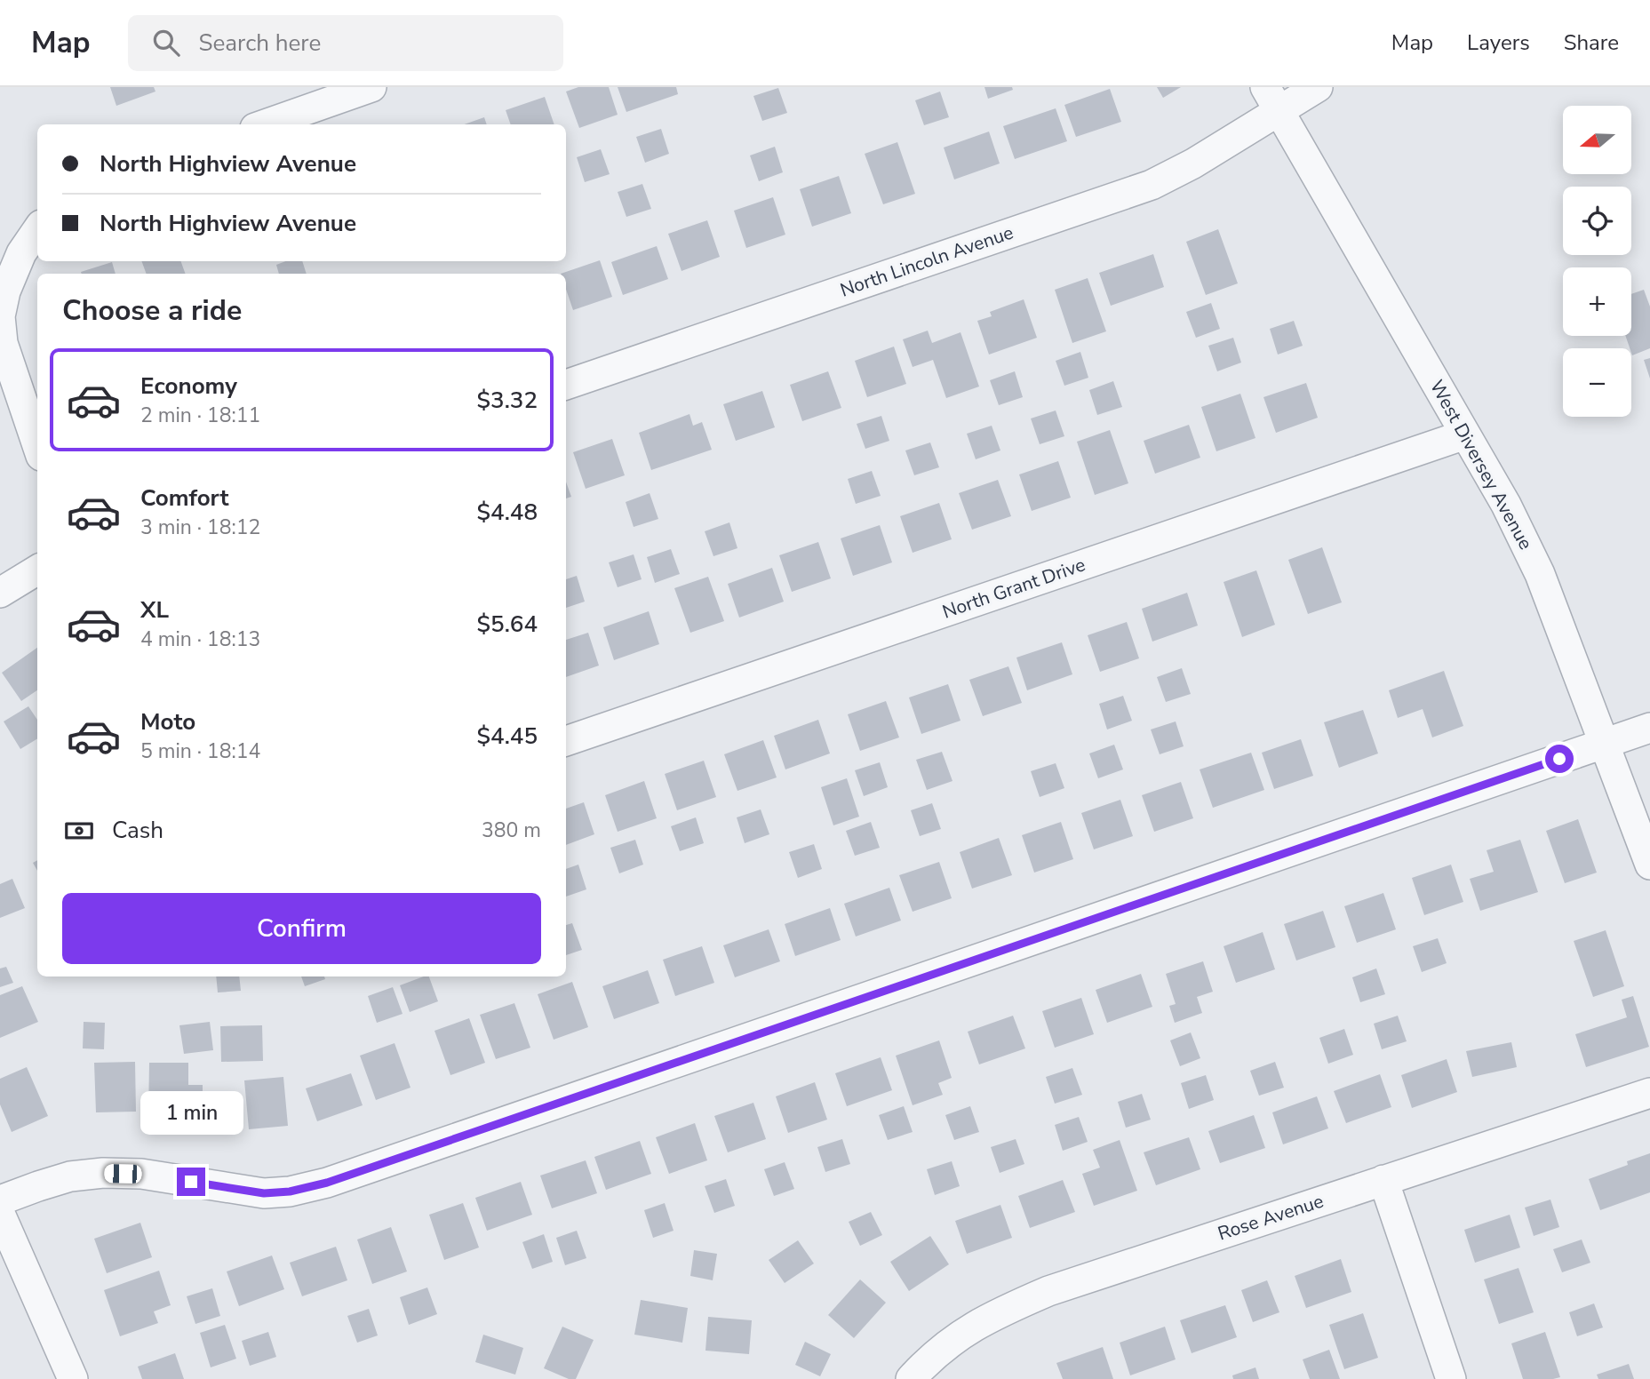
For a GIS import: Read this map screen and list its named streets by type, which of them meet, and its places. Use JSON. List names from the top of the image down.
{
  "streets": {
    "street": [
      "North Lincoln Avenue",
      "West Diversey Avenue",
      "North Grant Drive",
      "Rose Avenue"
    ]
  },
  "crossings": [
    ["North Lincoln Avenue", "West Diversey Avenue"],
    ["West Diversey Avenue", "North Grant Drive"]
  ],
  "north": "left",
  "page": {
    "header": "Map",
    "search": "Search here",
    "nav": ["Map", "Layers", "Share"],
    "map_buttons": ["+", "−"],
    "banner": ["North Highview Avenue", "North Highview Avenue"],
    "heading": "Choose a ride",
    "list": [
      {
        "name": "Economy",
        "note": "2 min · 18:11",
        "value": "$3.32"
      },
      {
        "name": "Comfort",
        "note": "3 min · 18:12",
        "value": "$4.48"
      },
      {
        "name": "XL",
        "note": "4 min · 18:13",
        "value": "$5.64"
      },
      {
        "name": "Moto",
        "note": "5 min · 18:14",
        "value": "$4.45"
      }
    ],
    "pay": ["Cash", "380 m"],
    "buttons": "Confirm",
    "bubble": "1 min"
  }
}
